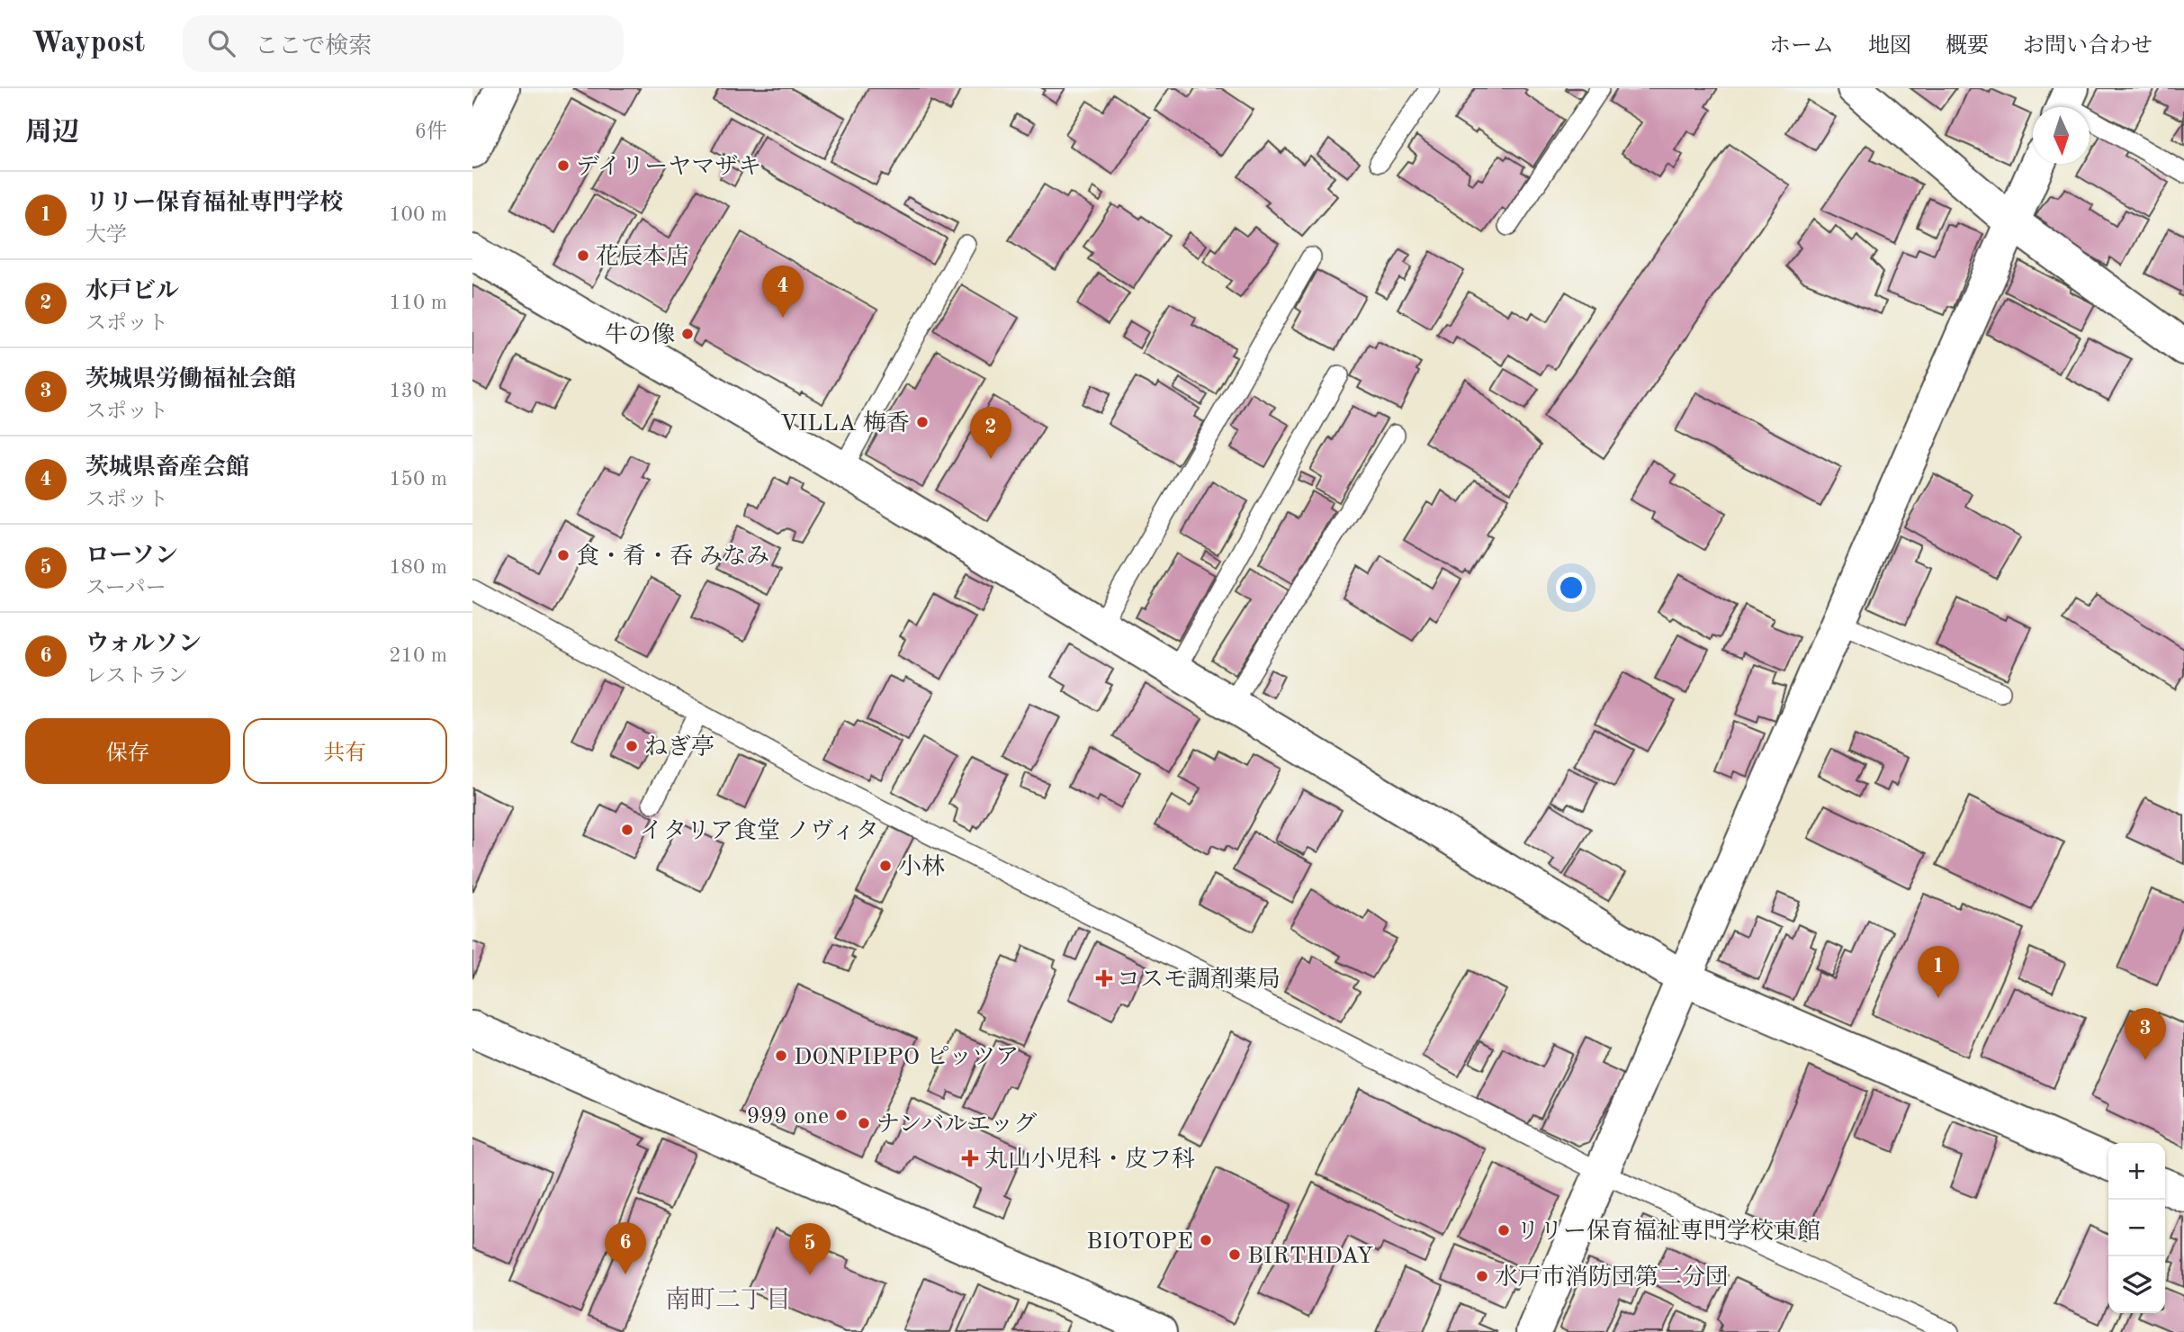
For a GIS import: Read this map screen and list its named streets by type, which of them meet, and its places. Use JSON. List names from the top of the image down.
{
  "districts": ["南町二丁目"],
  "places": {
    "other": [
      "デイリーヤマザキ",
      "花辰本店",
      "牛の像",
      "VILLA 梅香",
      "食・肴・呑 みなみ",
      "ねぎ亭",
      "イタリア食堂 ノヴィタ",
      "小林",
      "DONPIPPO ピッツア",
      "999 one",
      "ナンバルエッグ",
      "リリー保育福祉専門学校東館",
      "BIOTOPE",
      "BIRTHDAY",
      "水戸市消防団第二分団"
    ],
    "health": ["コスモ調剤薬局", "丸山小児科・皮フ科"]
  },
  "north": "bottom",
  "page": {
    "header": "Waypost",
    "search": "ここで検索",
    "nav": [
      "ホーム",
      "地図",
      "概要",
      "お問い合わせ"
    ],
    "heading": ["周辺", "6件"],
    "list": [
      {
        "mark": "1",
        "name": "リリー保育福祉専門学校",
        "note": "大学",
        "value": "100 m"
      },
      {
        "mark": "2",
        "name": "水戸ビル",
        "note": "スポット",
        "value": "110 m"
      },
      {
        "mark": "3",
        "name": "茨城県労働福祉会館",
        "note": "スポット",
        "value": "130 m"
      },
      {
        "mark": "4",
        "name": "茨城県畜産会館",
        "note": "スポット",
        "value": "150 m"
      },
      {
        "mark": "5",
        "name": "ローソン",
        "note": "スーパー",
        "value": "180 m"
      },
      {
        "mark": "6",
        "name": "ウォルソン",
        "note": "レストラン",
        "value": "210 m"
      }
    ],
    "pins": [
      "4",
      "2",
      "1",
      "3",
      "6",
      "5"
    ],
    "buttons": ["保存", "共有"],
    "map_buttons": ["+", "−"]
  }
}
